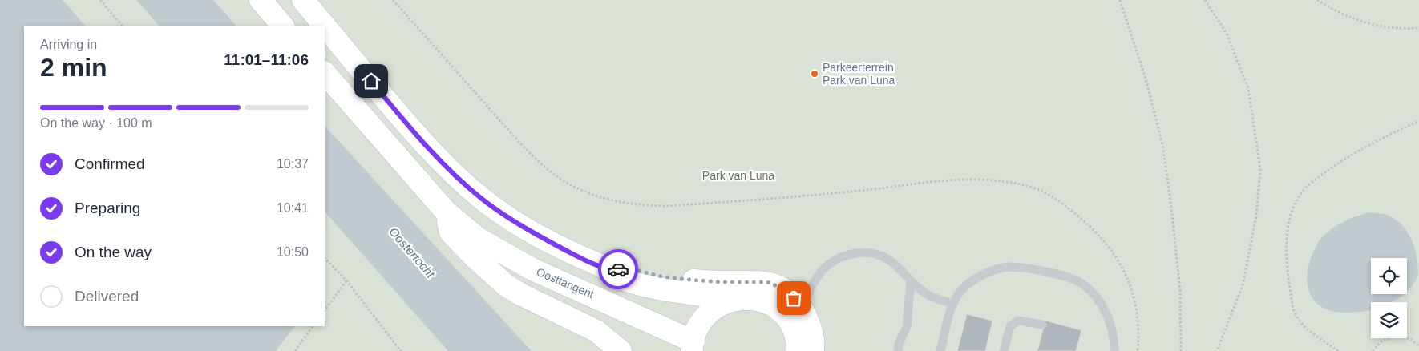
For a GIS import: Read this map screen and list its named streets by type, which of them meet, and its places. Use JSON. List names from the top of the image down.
{
  "streets": {
    "main road": ["Oosttangent"]
  },
  "water": ["Oostertocht"],
  "parks": ["Park van Luna"],
  "places": ["Parkeerterrein Park van Luna"],
  "page": {
    "heading": ["2 min", "Arriving in", "11:01–11:06"],
    "bar": "On the way · 100 m",
    "list": [
      ["Confirmed", "10:37"],
      ["Preparing", "10:41"],
      ["On the way", "10:50"],
      "Delivered"
    ]
  }
}
